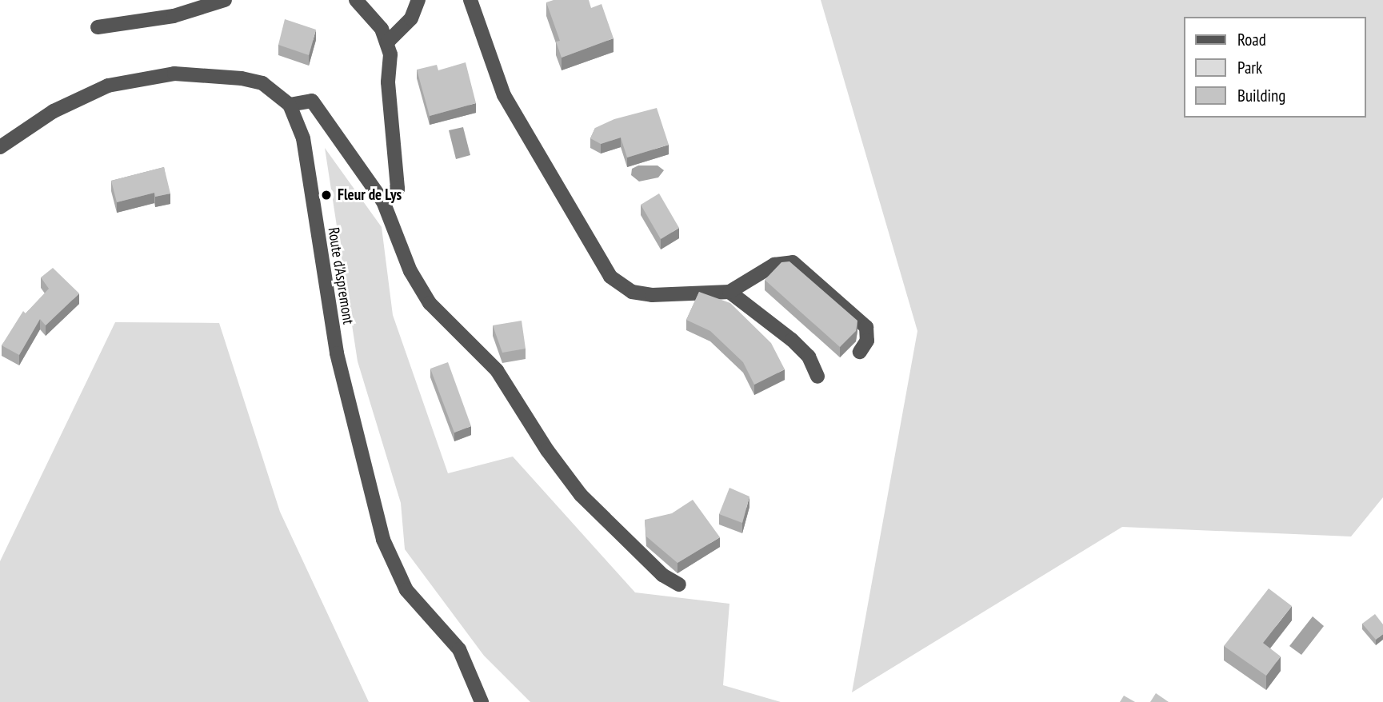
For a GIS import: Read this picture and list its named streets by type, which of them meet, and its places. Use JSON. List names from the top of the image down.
{
  "streets": {
    "street": ["Route d'Aspremont"]
  },
  "places": ["Fleur de Lys"],
  "legend": ["Road", "Park", "Building"]
}
